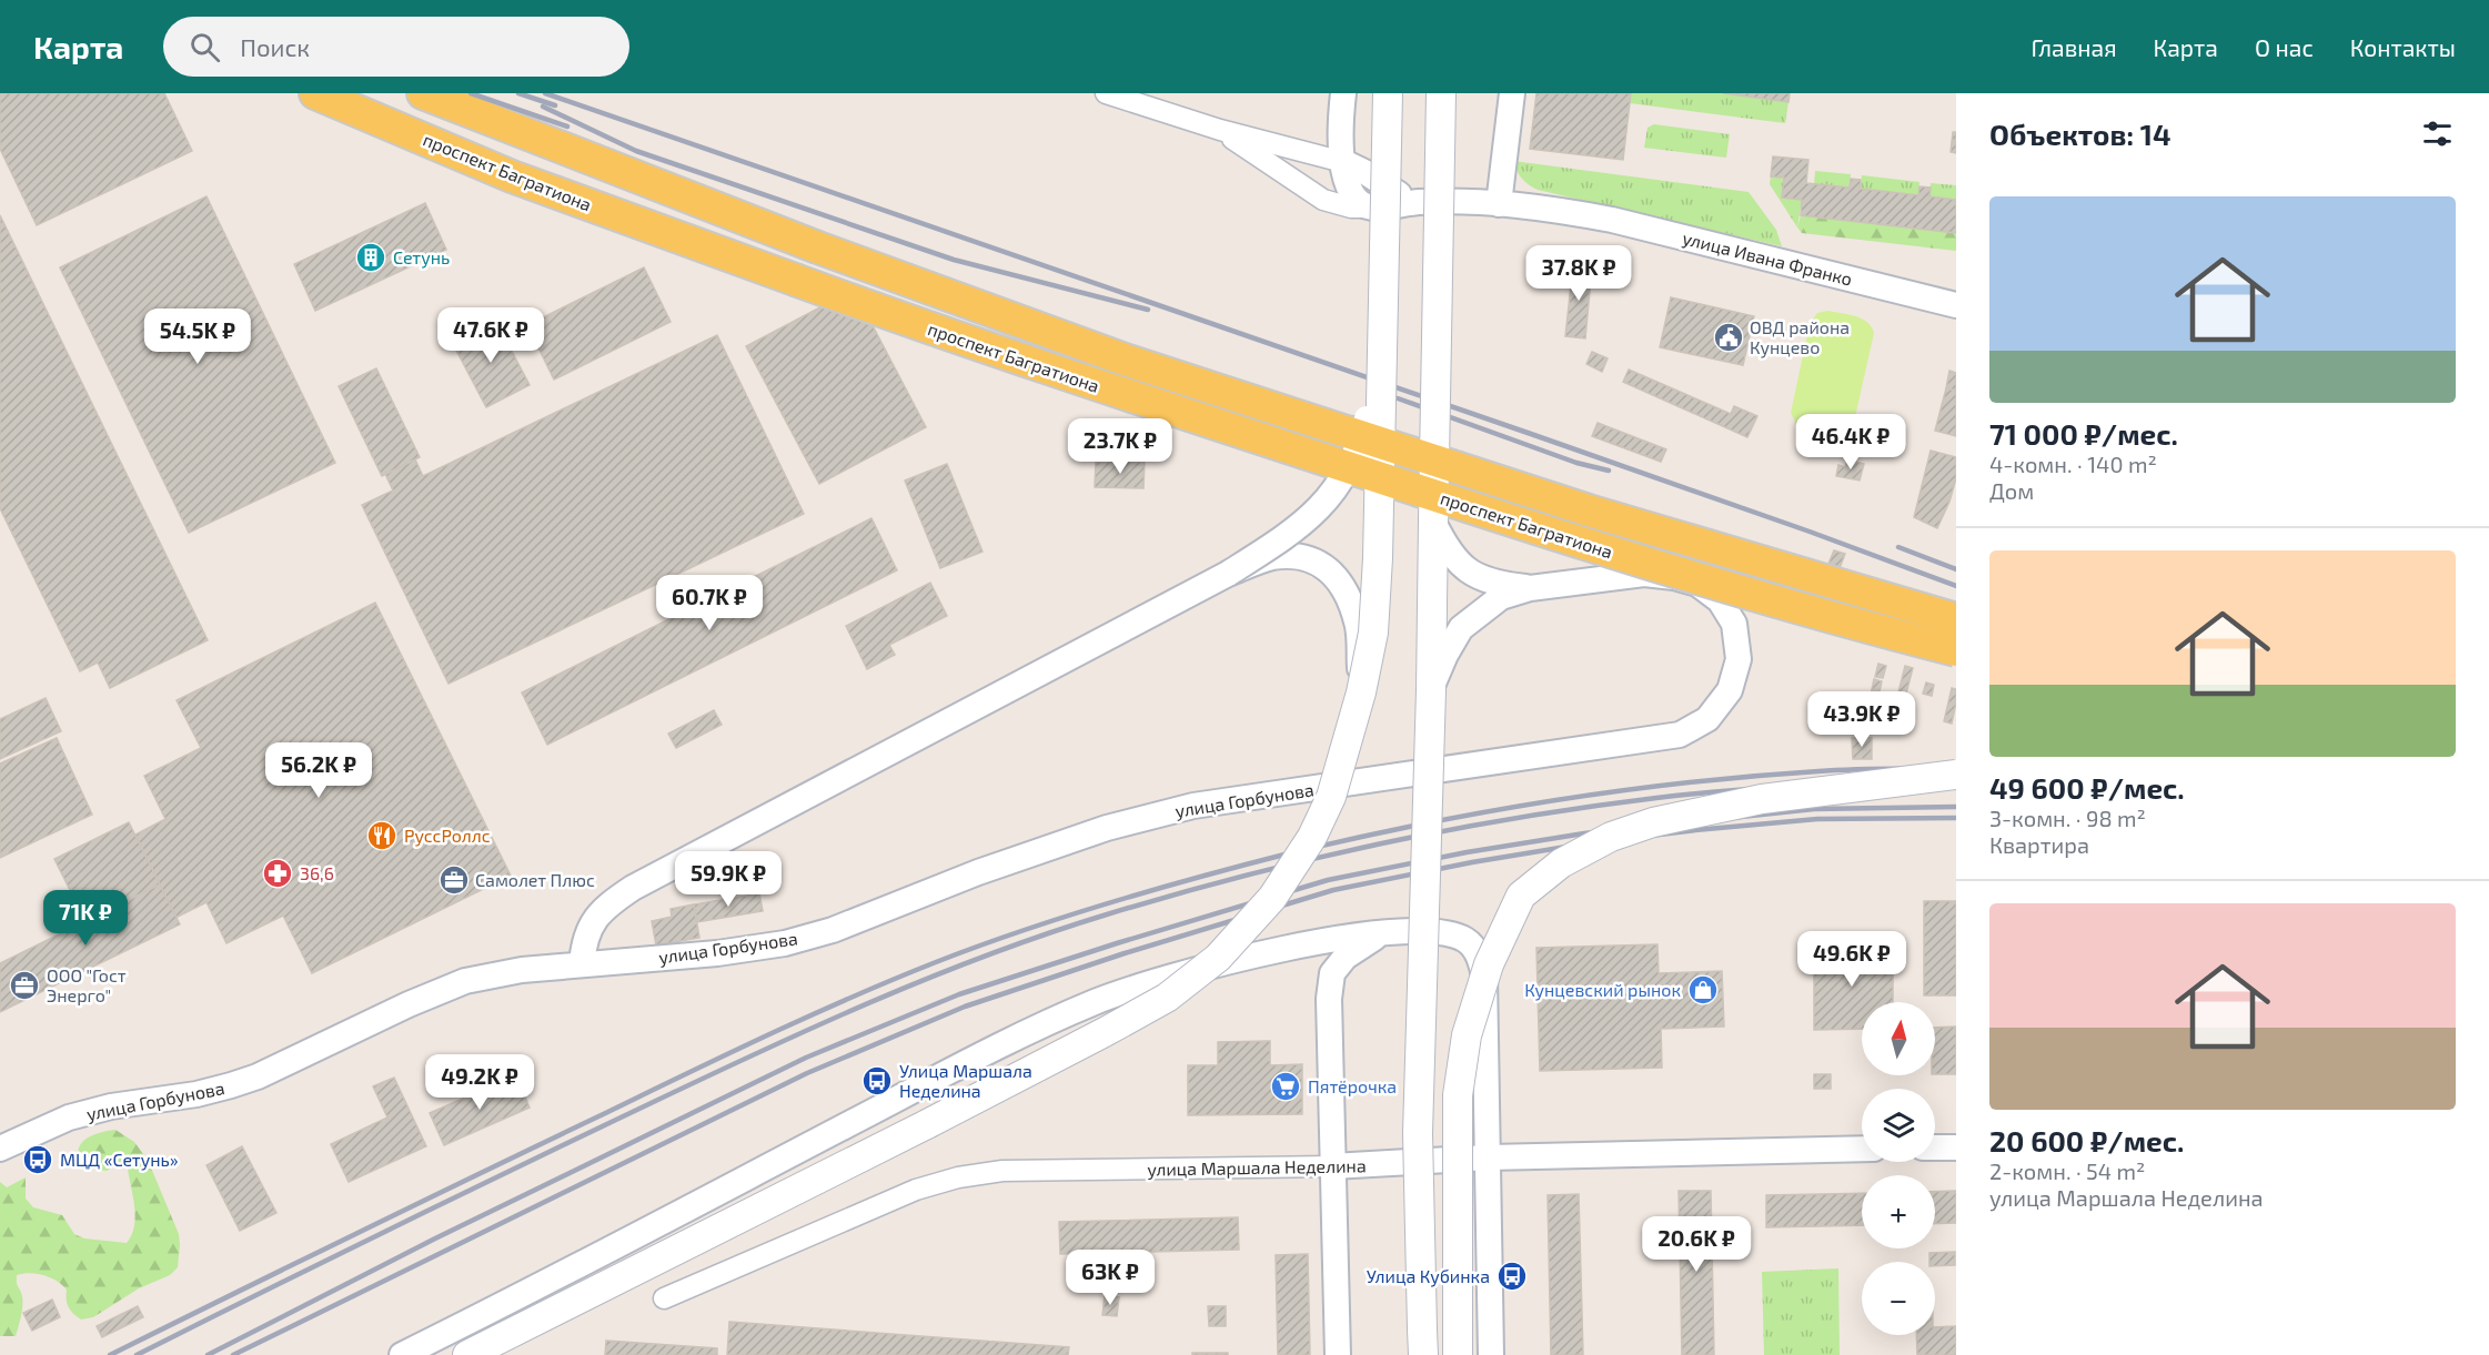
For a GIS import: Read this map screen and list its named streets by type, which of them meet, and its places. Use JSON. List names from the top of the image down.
{
  "streets": {
    "main road": ["проспект Багратиона"],
    "street": ["улица Ивана Франко", "улица Горбунова", "улица Маршала Неделина"]
  },
  "places": {
    "building": ["Сетунь"],
    "public building": ["ОВД района Кунцево"],
    "restaurant": ["РуссРоллс"],
    "pharmacy": ["36,6"],
    "office": ["Самолет Плюс", "ООО \"Гост Энерго\""],
    "shop": ["Кунцевский рынок"],
    "bus stop": ["Улица Маршала Неделина", "МЦД «Сетунь»", "Улица Кубинка"],
    "supermarket": ["Пятёрочка"]
  },
  "north": "top",
  "page": {
    "header": "Карта",
    "search": "Поиск",
    "nav": [
      "Главная",
      "Карта",
      "О нас",
      "Контакты"
    ],
    "heading": "Объектов: 14",
    "list": [
      {
        "name": "71 000 ₽/мес.",
        "note": "4-комн. · 140 m² · Дом"
      },
      {
        "name": "49 600 ₽/мес.",
        "note": "3-комн. · 98 m² · Квартира"
      },
      {
        "name": "20 600 ₽/мес.",
        "note": "2-комн. · 54 m² · улица Маршала Неделина"
      }
    ],
    "price": [
      "37.8K ₽",
      "47.6K ₽",
      "54.5K ₽",
      "46.4K ₽",
      "23.7K ₽",
      "60.7K ₽",
      "43.9K ₽",
      "56.2K ₽",
      "59.9K ₽",
      "71K ₽",
      "49.6K ₽",
      "49.2K ₽",
      "20.6K ₽",
      "63K ₽"
    ],
    "map_buttons": ["+", "−"]
  }
}
